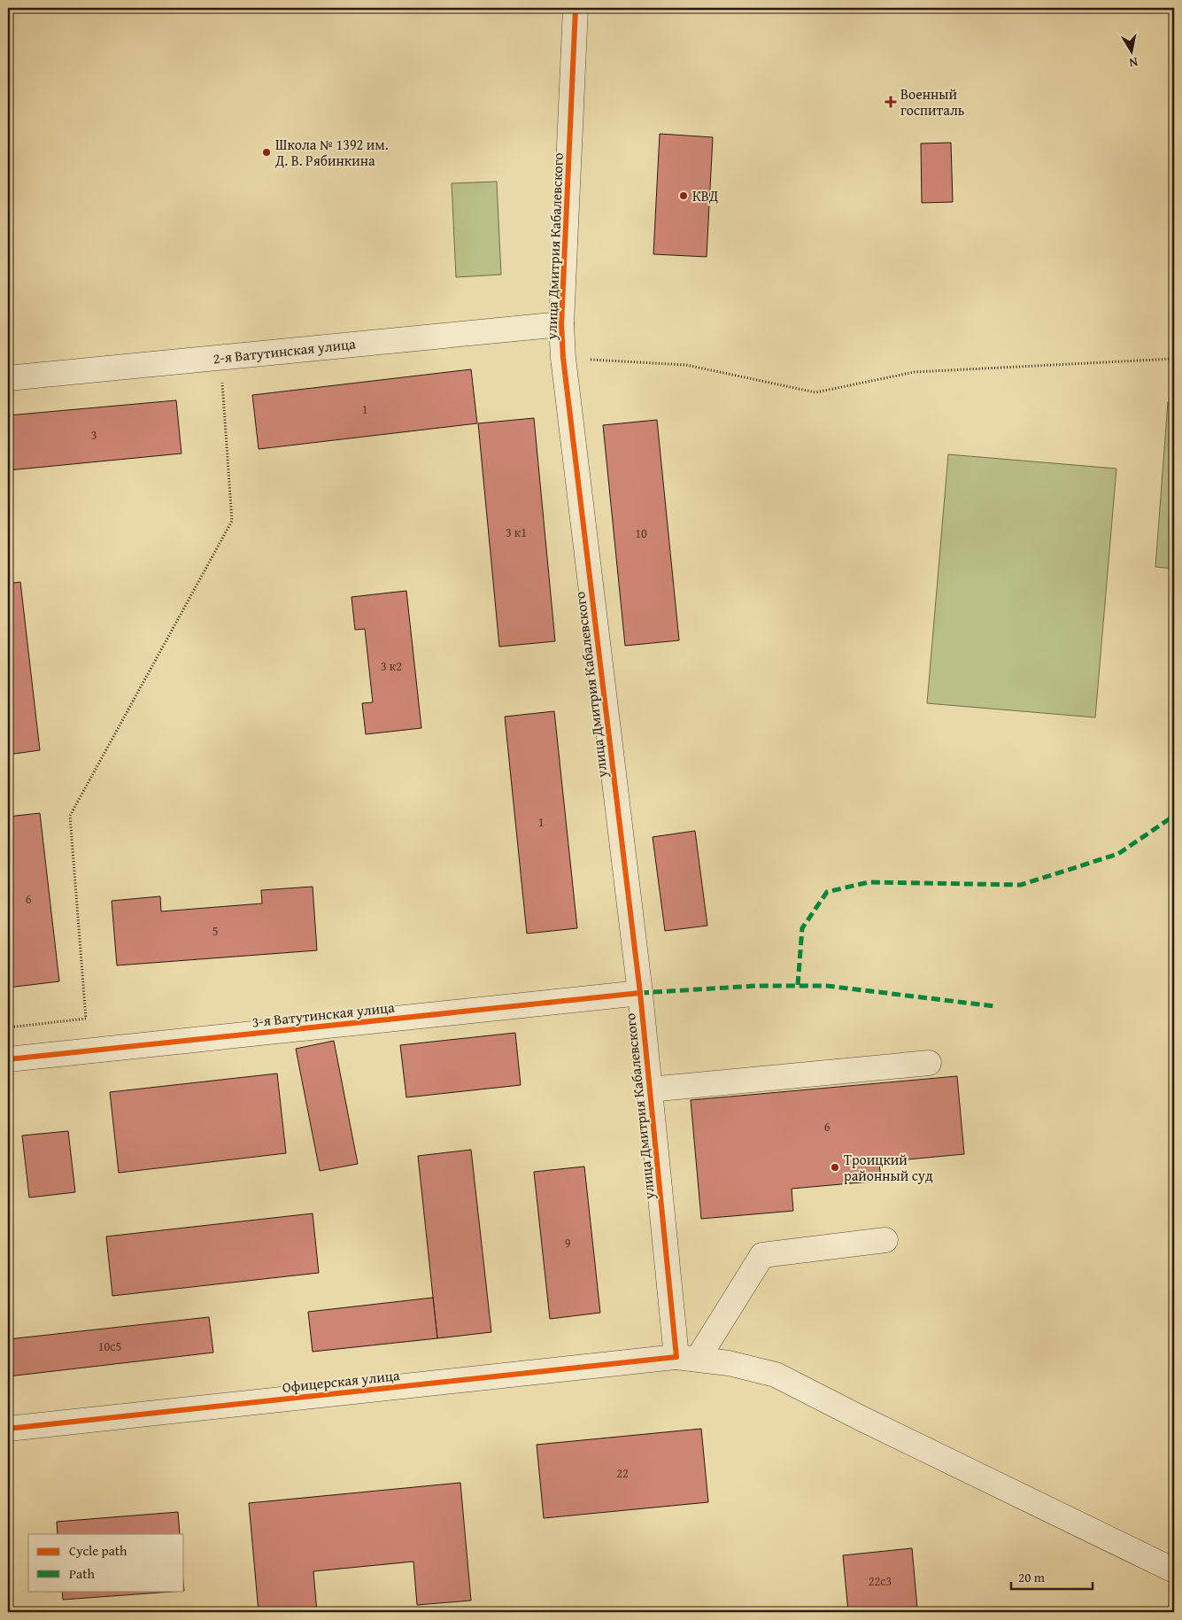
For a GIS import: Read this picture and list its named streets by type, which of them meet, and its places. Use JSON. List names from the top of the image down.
{
  "streets": {
    "street": [
      "улица Дмитрия Кабалевского",
      "2-я Ватутинская улица",
      "3-я Ватутинская улица",
      "Офицерская улица"
    ]
  },
  "crossings": [
    ["улица Дмитрия Кабалевского", "2-я Ватутинская улица"],
    ["улица Дмитрия Кабалевского", "3-я Ватутинская улица"],
    ["улица Дмитрия Кабалевского", "Офицерская улица"]
  ],
  "places": {
    "health": ["Военный госпиталь"],
    "other": ["Школа № 1392 им. Д. В. Рябинкина", "КВД", "Троицкий районный суд"]
  },
  "house_numbers": [
    "1",
    "3",
    "3 к1",
    "10",
    "3 к2",
    "1",
    "6",
    "5",
    "6",
    "9",
    "10с5",
    "22",
    "22с3"
  ],
  "legend": ["Cycle path", "Path"],
  "scale_bar": "20 m",
  "north": "bottom"
}
